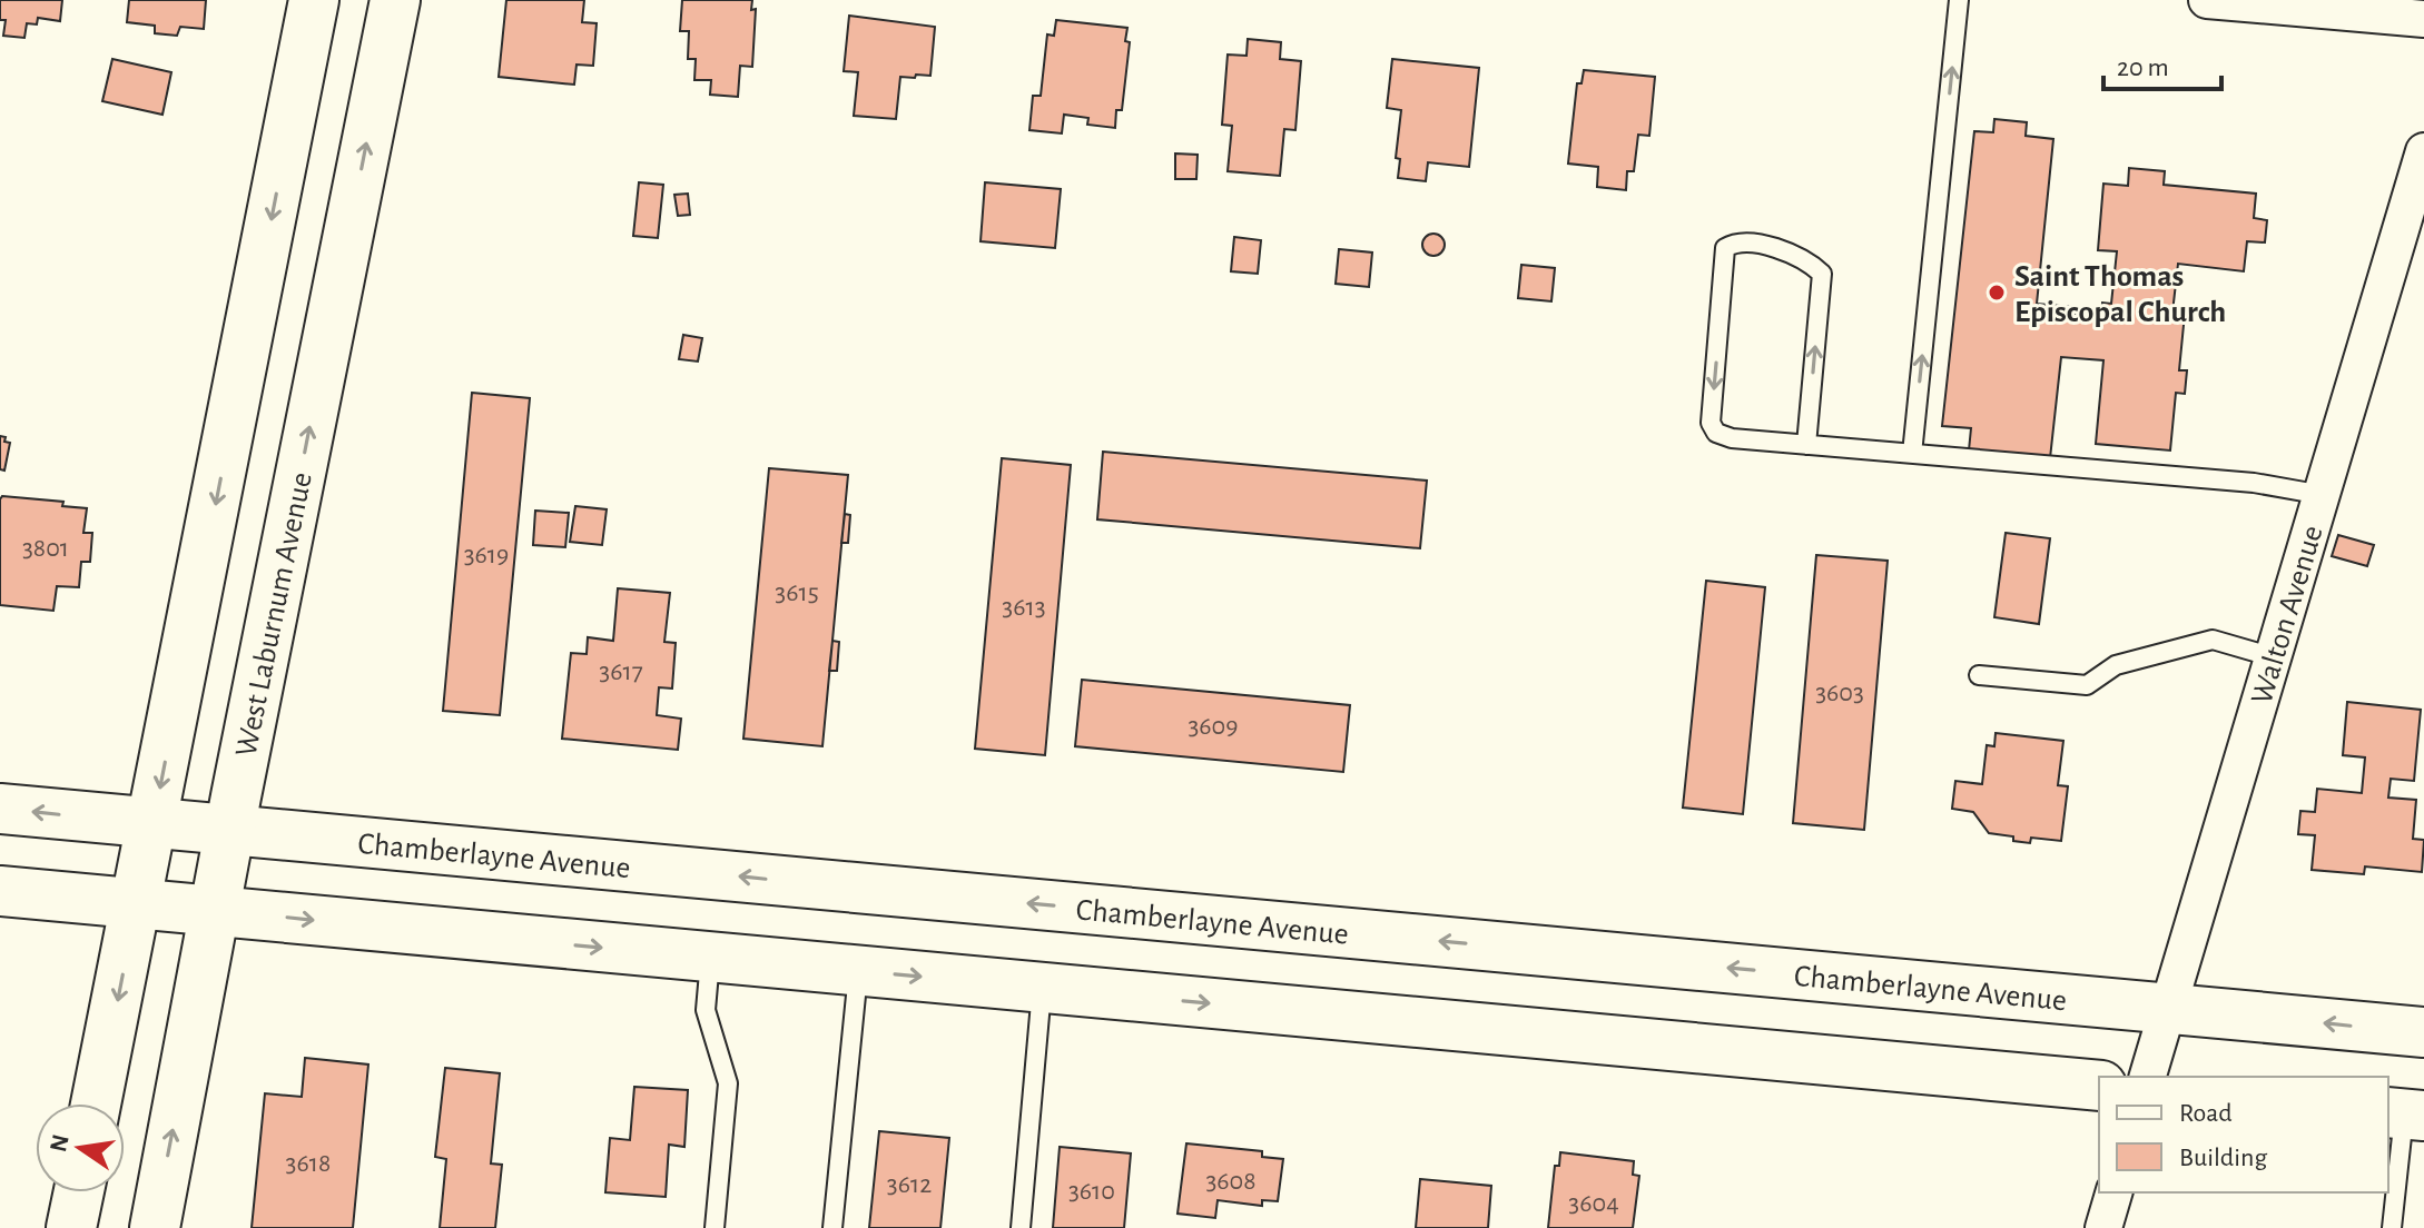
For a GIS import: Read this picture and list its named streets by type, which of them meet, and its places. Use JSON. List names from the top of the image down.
{
  "streets": {
    "main road": ["West Laburnum Avenue", "Chamberlayne Avenue"],
    "street": ["Walton Avenue"]
  },
  "crossings": [
    ["West Laburnum Avenue", "Chamberlayne Avenue"],
    ["Walton Avenue", "Chamberlayne Avenue"]
  ],
  "places": ["Saint Thomas Episcopal Church"],
  "house_numbers": [
    "3801",
    "3619",
    "3615",
    "3613",
    "3617",
    "3603",
    "3609",
    "3618",
    "3608",
    "3612",
    "3610",
    "3604"
  ],
  "legend": ["Road", "Building"],
  "scale_bar": "20 m",
  "north": "left"
}
